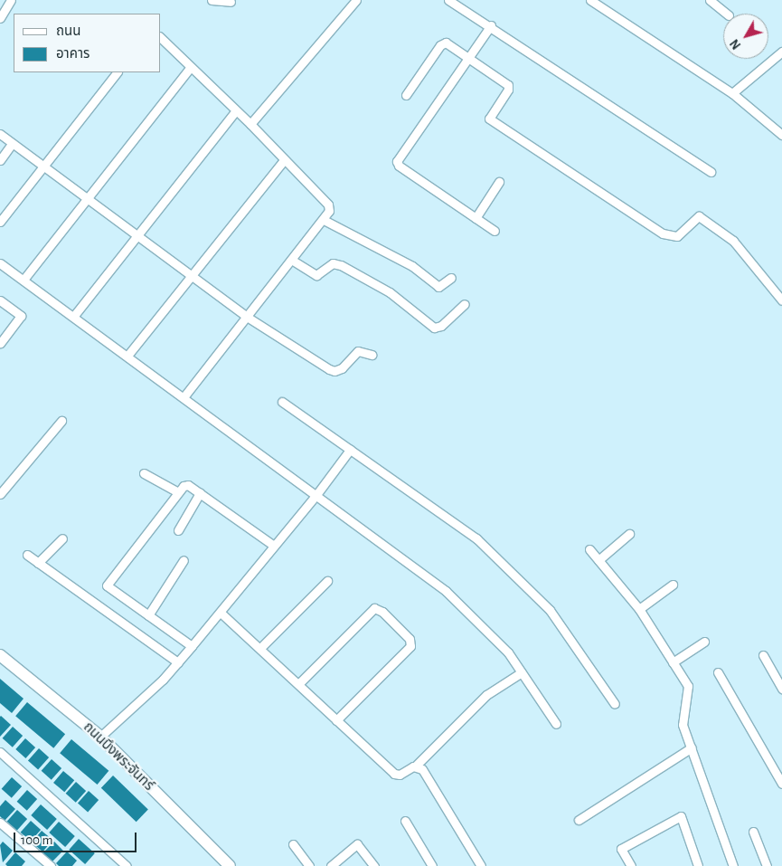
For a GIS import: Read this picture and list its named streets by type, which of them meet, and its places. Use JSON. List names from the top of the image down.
{
  "streets": {
    "street": ["ถนนบึงพระจันทร์"]
  },
  "legend": ["ถนน", "อาคาร"],
  "scale_bar": "100 m",
  "north": "bottom left"
}
